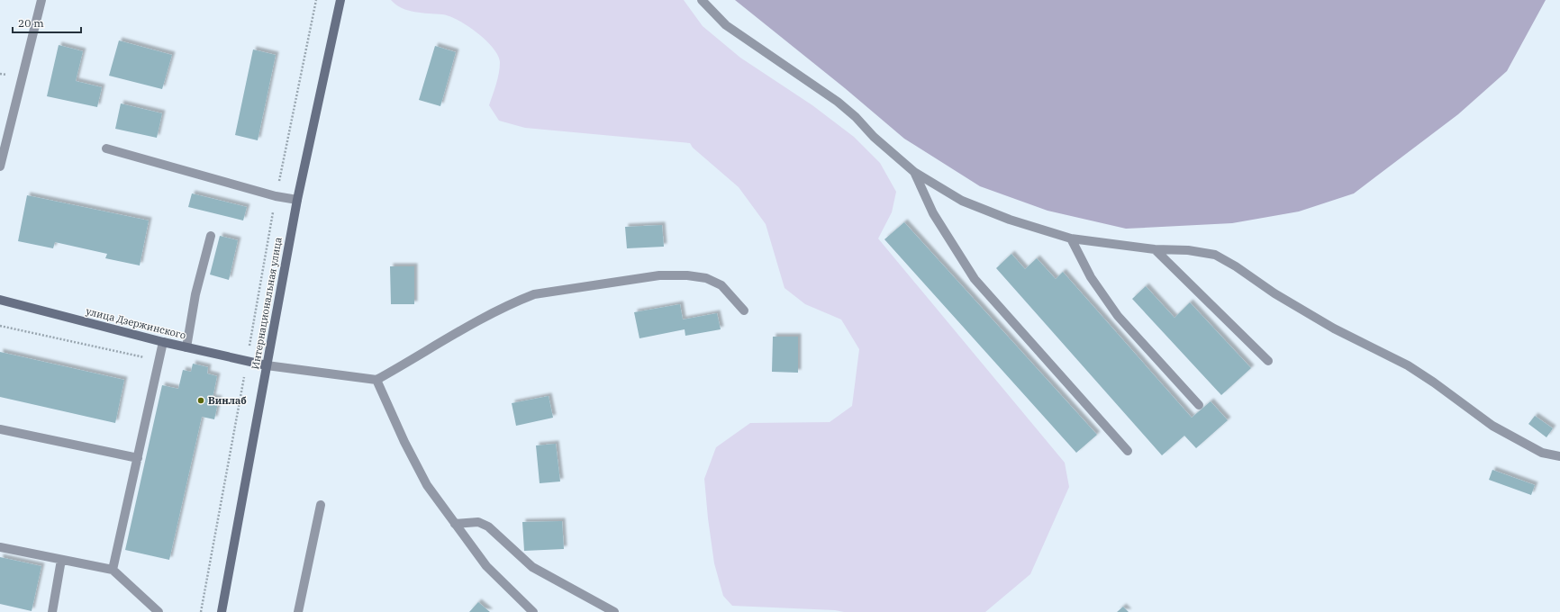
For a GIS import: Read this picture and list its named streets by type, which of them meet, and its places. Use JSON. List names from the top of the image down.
{
  "streets": {
    "main road": ["Интернациональная улица", "улица Дзержинского"]
  },
  "crossings": [
    ["Интернациональная улица", "улица Дзержинского"]
  ],
  "places": ["Винлаб"],
  "scale_bar": "20 m"
}
